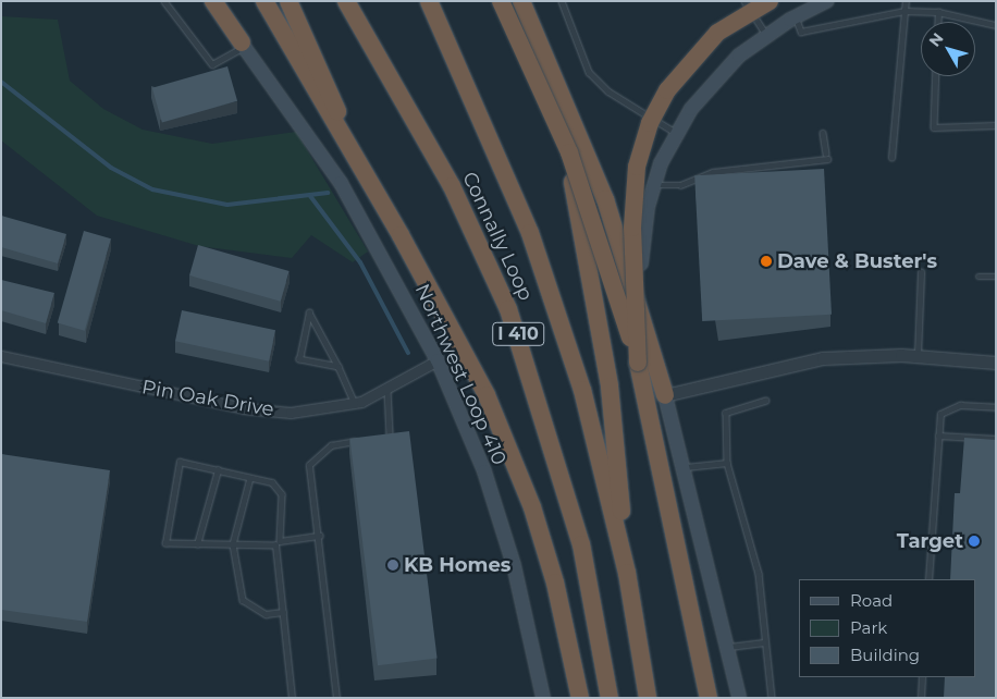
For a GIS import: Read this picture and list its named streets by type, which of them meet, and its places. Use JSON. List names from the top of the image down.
{
  "streets": {
    "highway": ["Connally Loop", "I 410"],
    "main road": ["Northwest Loop 410"],
    "street": ["Pin Oak Drive"]
  },
  "crossings": [
    ["Northwest Loop 410", "Pin Oak Drive"]
  ],
  "places": ["Dave & Buster's", "Target", "KB Homes"],
  "legend": ["Road", "Park", "Building"],
  "north": "top left"
}
